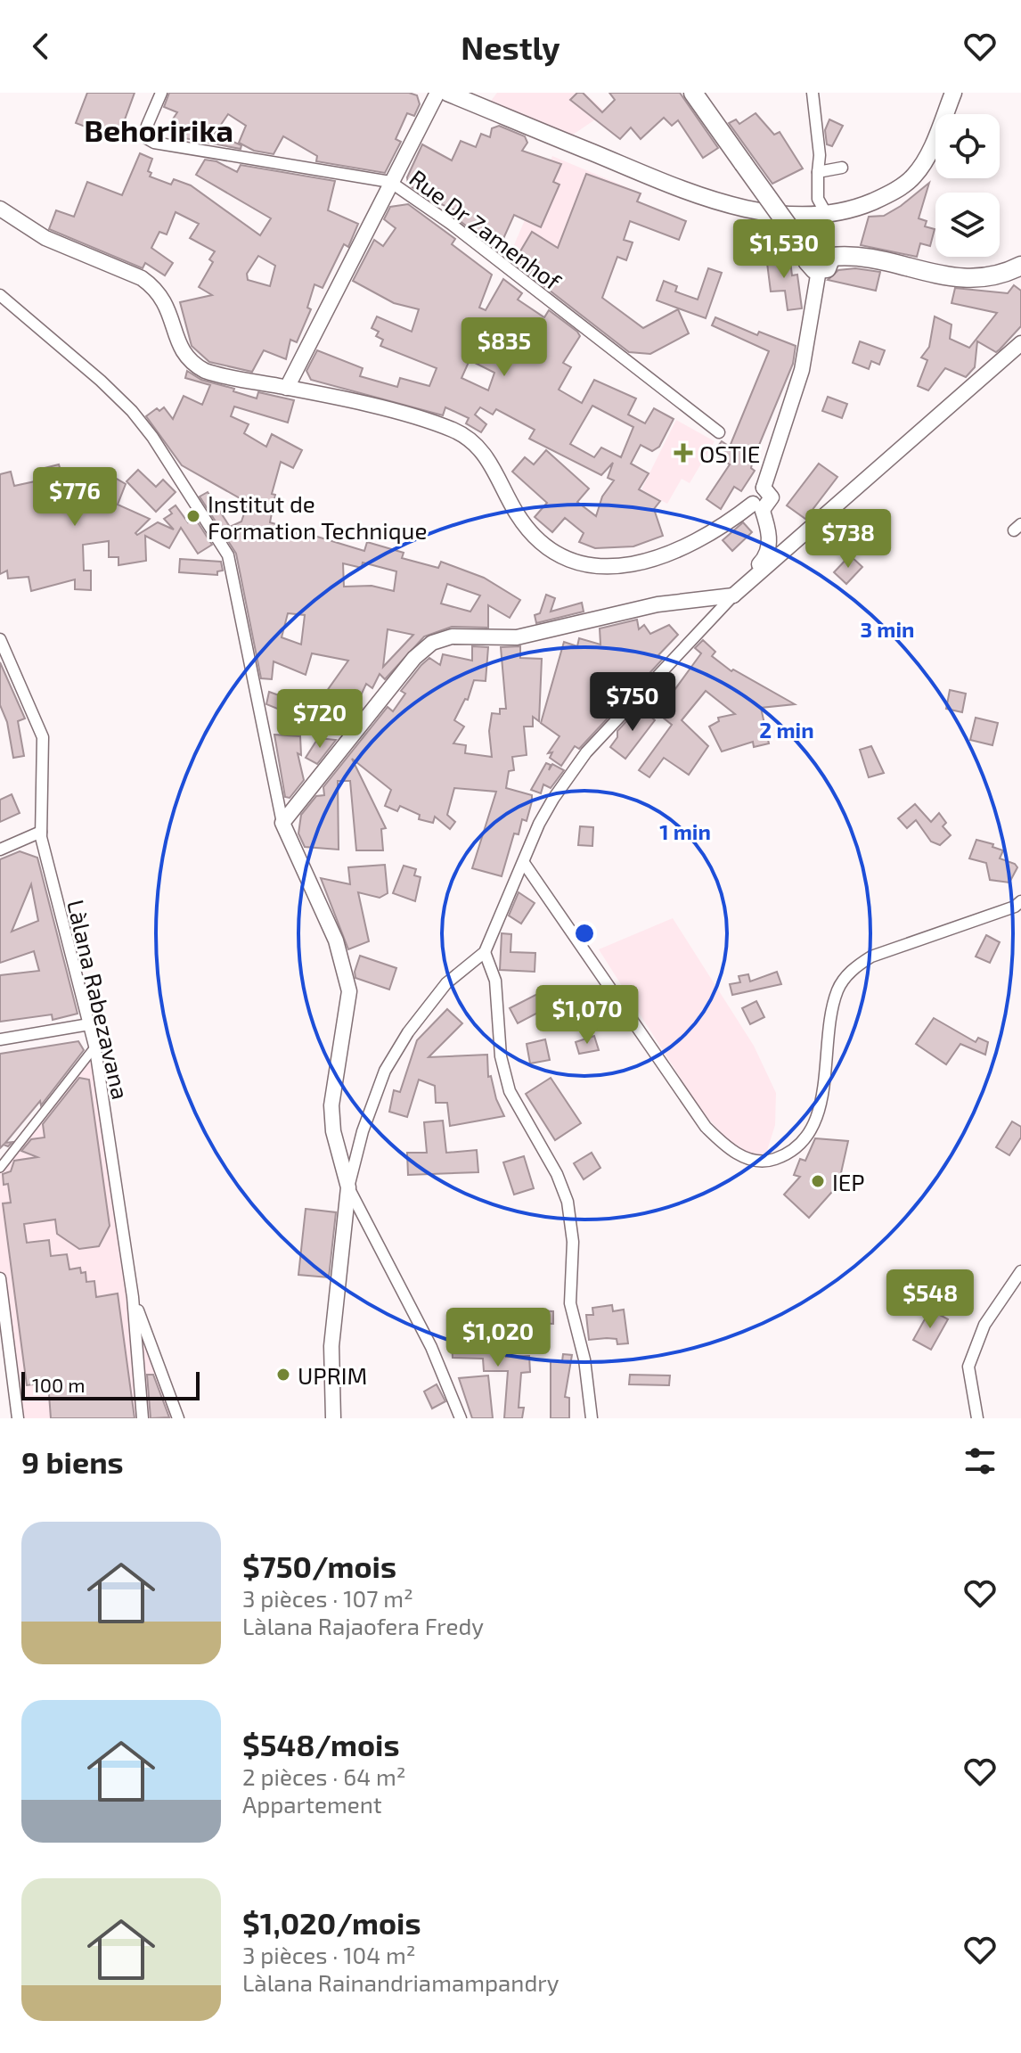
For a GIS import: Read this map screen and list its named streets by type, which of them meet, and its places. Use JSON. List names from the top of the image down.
{
  "streets": {
    "street": ["Rue Dr Zamenhof", "Làlana Rabezavana"]
  },
  "districts": ["Behoririka"],
  "places": {
    "health": ["OSTIE"],
    "other": ["Institut de Formation Technique", "IEP", "UPRIM"]
  },
  "scale_bar": "100 m",
  "page": {
    "header": "Nestly",
    "price": [
      "$1,530",
      "$835",
      "$776",
      "$738",
      "$750",
      "$720",
      "$1,070",
      "$548",
      "$1,020"
    ],
    "scale": "100 m",
    "heading": "9 biens",
    "list": [
      {
        "name": "$750/mois",
        "note": "3 pièces · 107 m² · Làlana Rajaofera Fredy"
      },
      {
        "name": "$548/mois",
        "note": "2 pièces · 64 m² · Appartement"
      },
      {
        "name": "$1,020/mois",
        "note": "3 pièces · 104 m² · Làlana Rainandriamampandry"
      }
    ]
  },
  "rings": ["3 min", "2 min", "1 min"]
}
